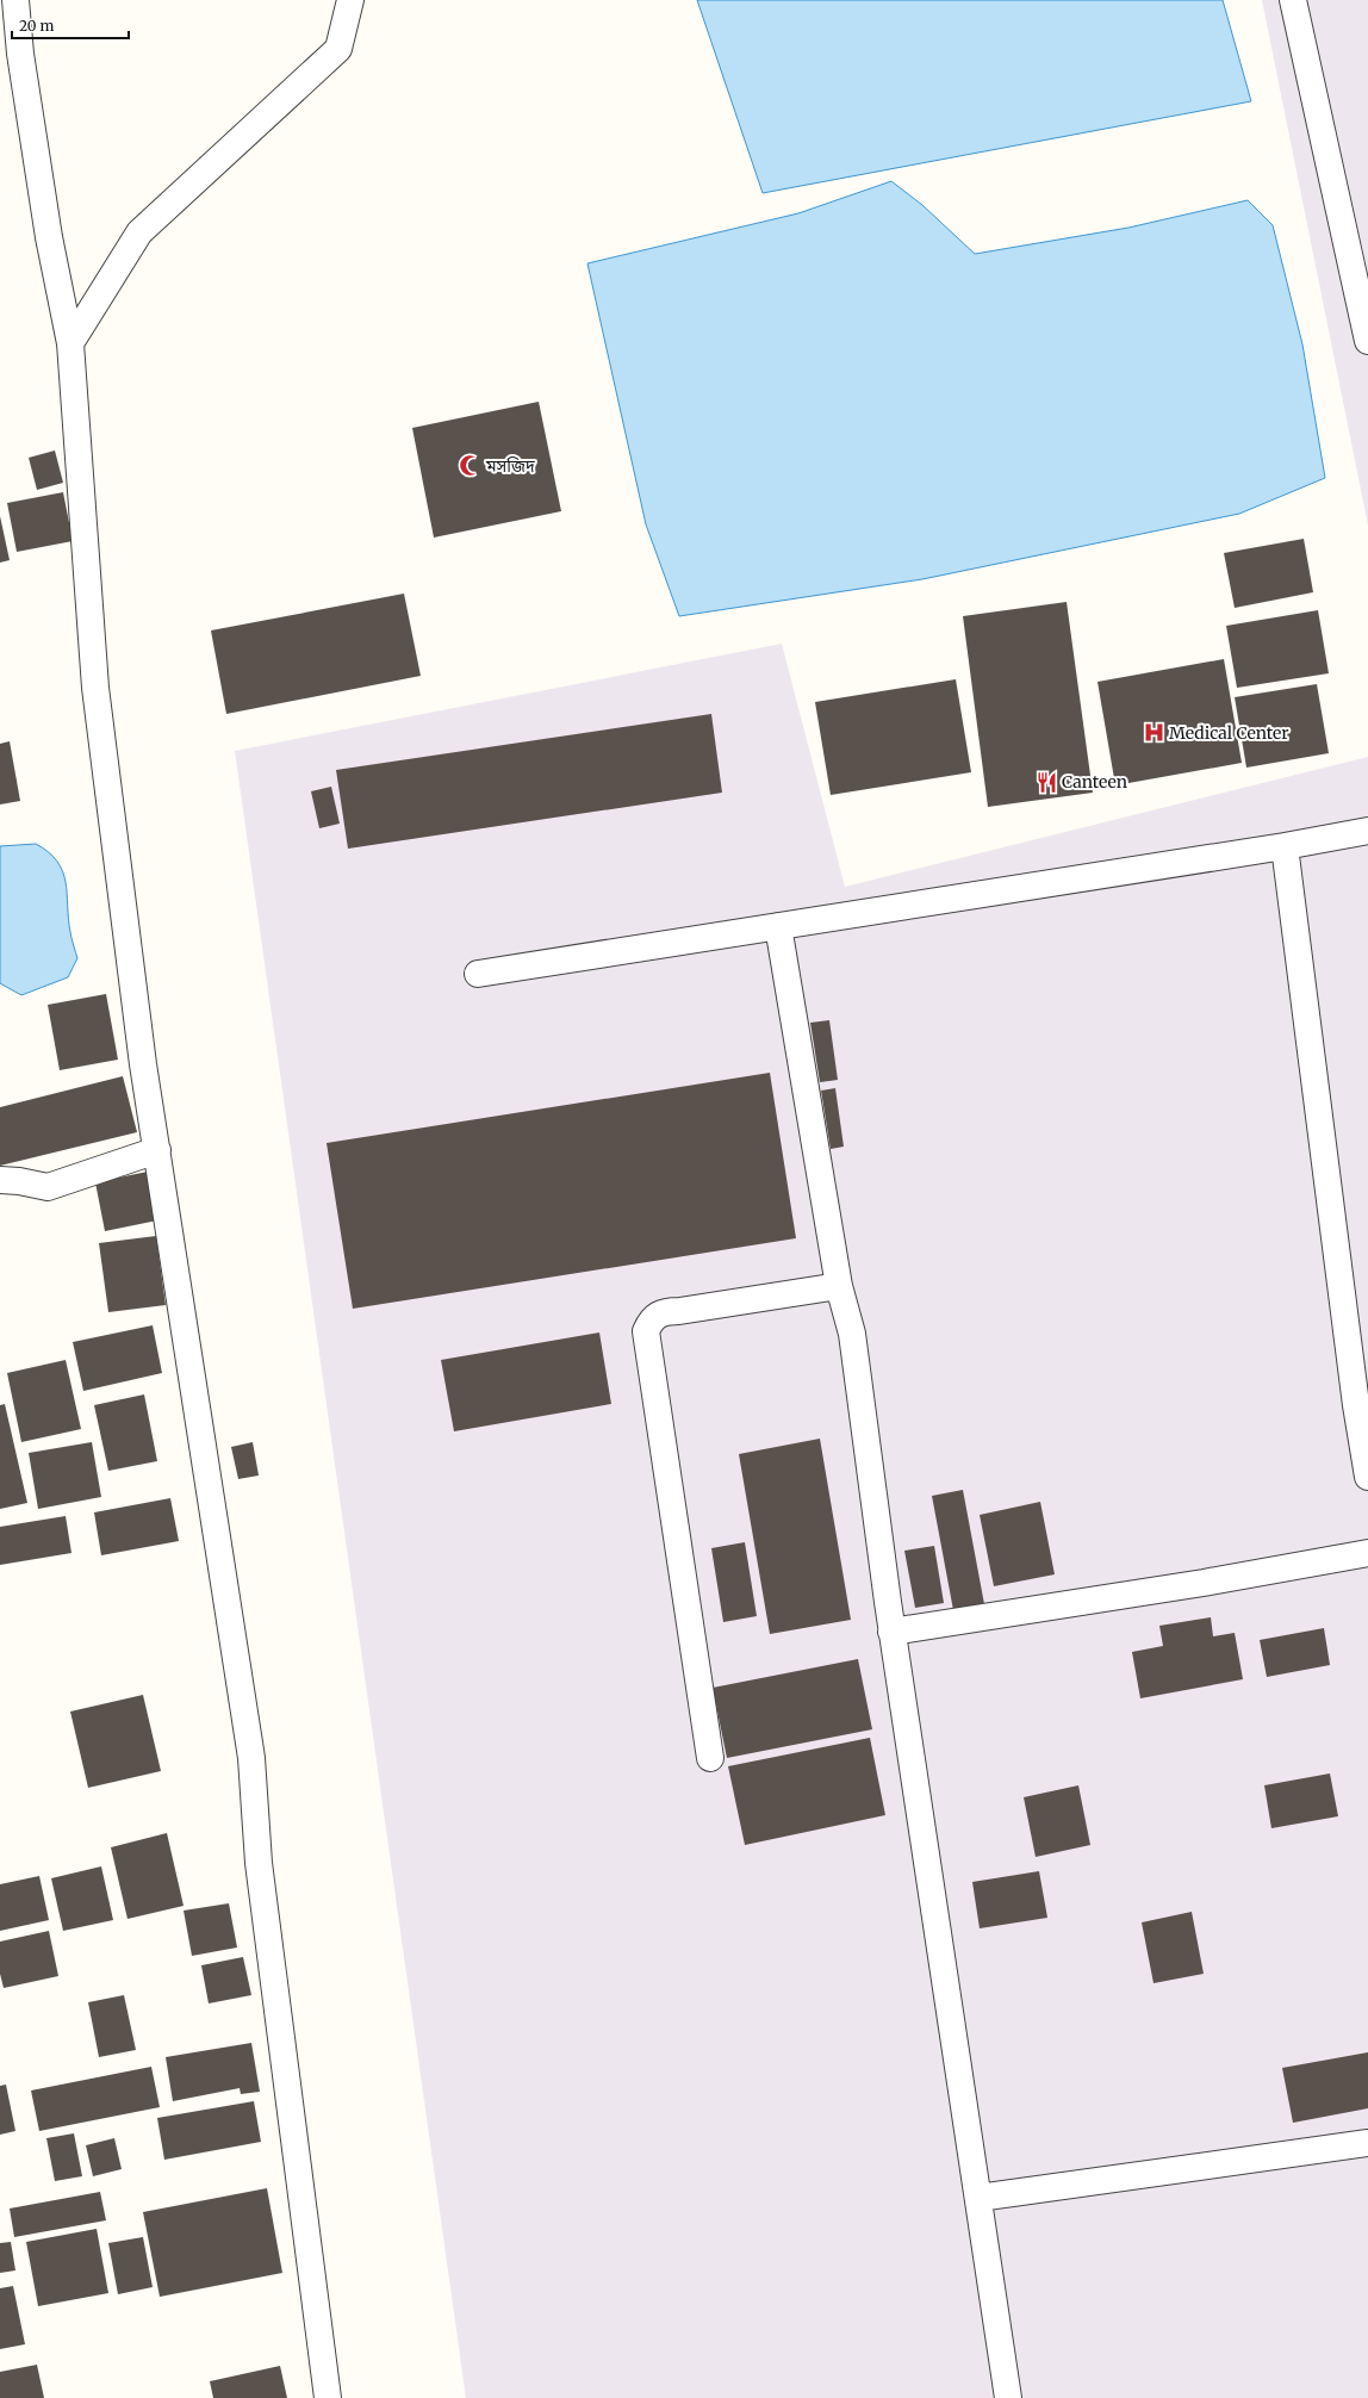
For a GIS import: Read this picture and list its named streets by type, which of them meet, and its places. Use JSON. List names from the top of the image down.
{
  "places": {
    "mosque": ["মসজিদ"],
    "hospital": ["Medical Center"],
    "restaurant": ["Canteen"]
  },
  "scale_bar": "20 m"
}
